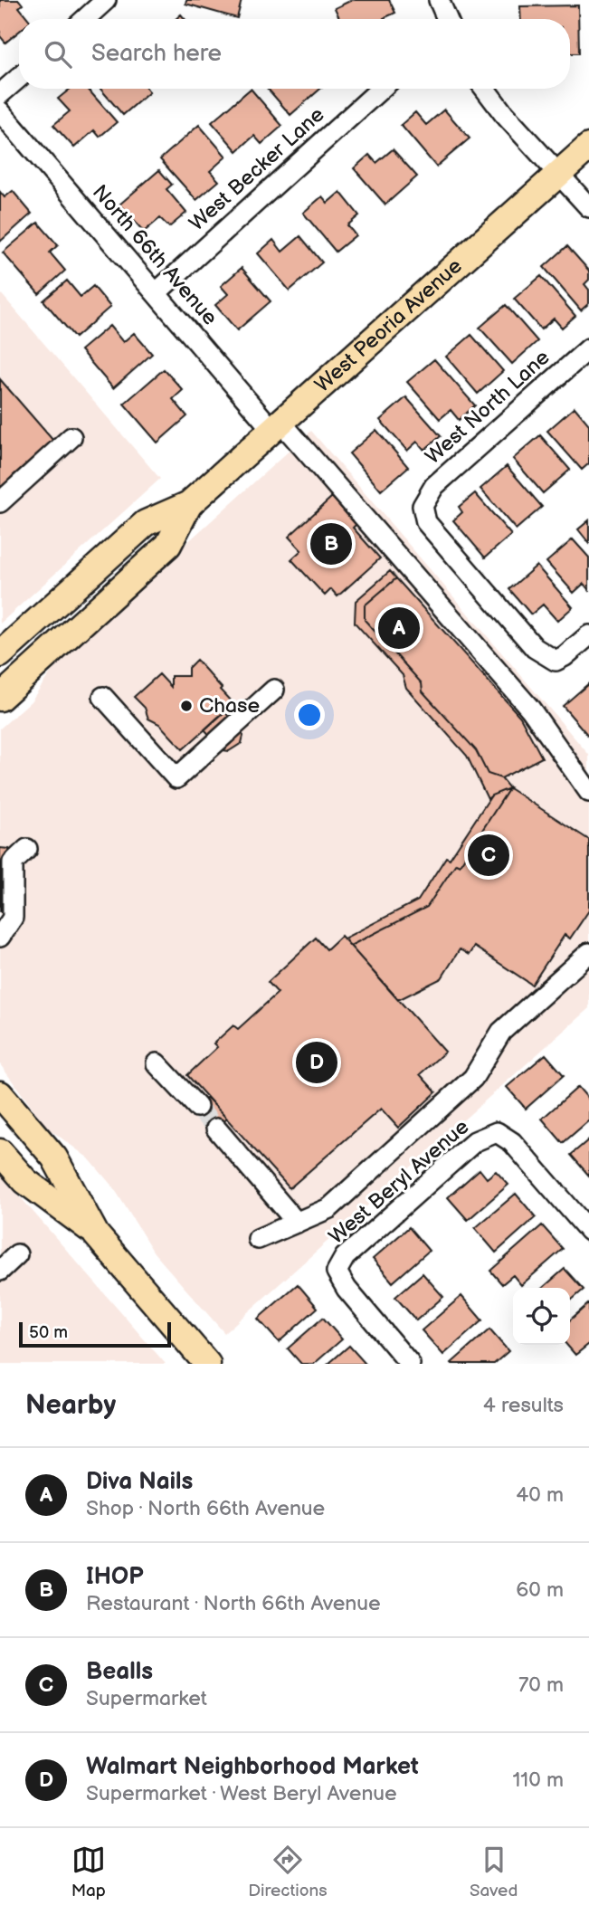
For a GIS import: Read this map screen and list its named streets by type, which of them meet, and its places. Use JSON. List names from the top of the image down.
{
  "streets": {
    "main road": ["West Peoria Avenue"],
    "street": [
      "West Becker Lane",
      "North 66th Avenue",
      "West North Lane",
      "West Beryl Avenue"
    ]
  },
  "crossings": [
    ["West Becker Lane", "North 66th Avenue"],
    ["North 66th Avenue", "West Peoria Avenue"]
  ],
  "places": ["Chase"],
  "scale_bar": "50 m",
  "page": {
    "search": "Search here",
    "pins": [
      "B",
      "A",
      "C",
      "D"
    ],
    "scale": "50 m",
    "heading": ["Nearby", "4 results"],
    "list": [
      {
        "mark": "A",
        "name": "Diva Nails",
        "note": "Shop · North 66th Avenue",
        "value": "40 m"
      },
      {
        "mark": "B",
        "name": "IHOP",
        "note": "Restaurant · North 66th Avenue",
        "value": "60 m"
      },
      {
        "mark": "C",
        "name": "Bealls",
        "note": "Supermarket",
        "value": "70 m"
      },
      {
        "mark": "D",
        "name": "Walmart Neighborhood Market",
        "note": "Supermarket · West Beryl Avenue",
        "value": "110 m"
      }
    ],
    "nav": ["Map", "Directions", "Saved"]
  }
}
